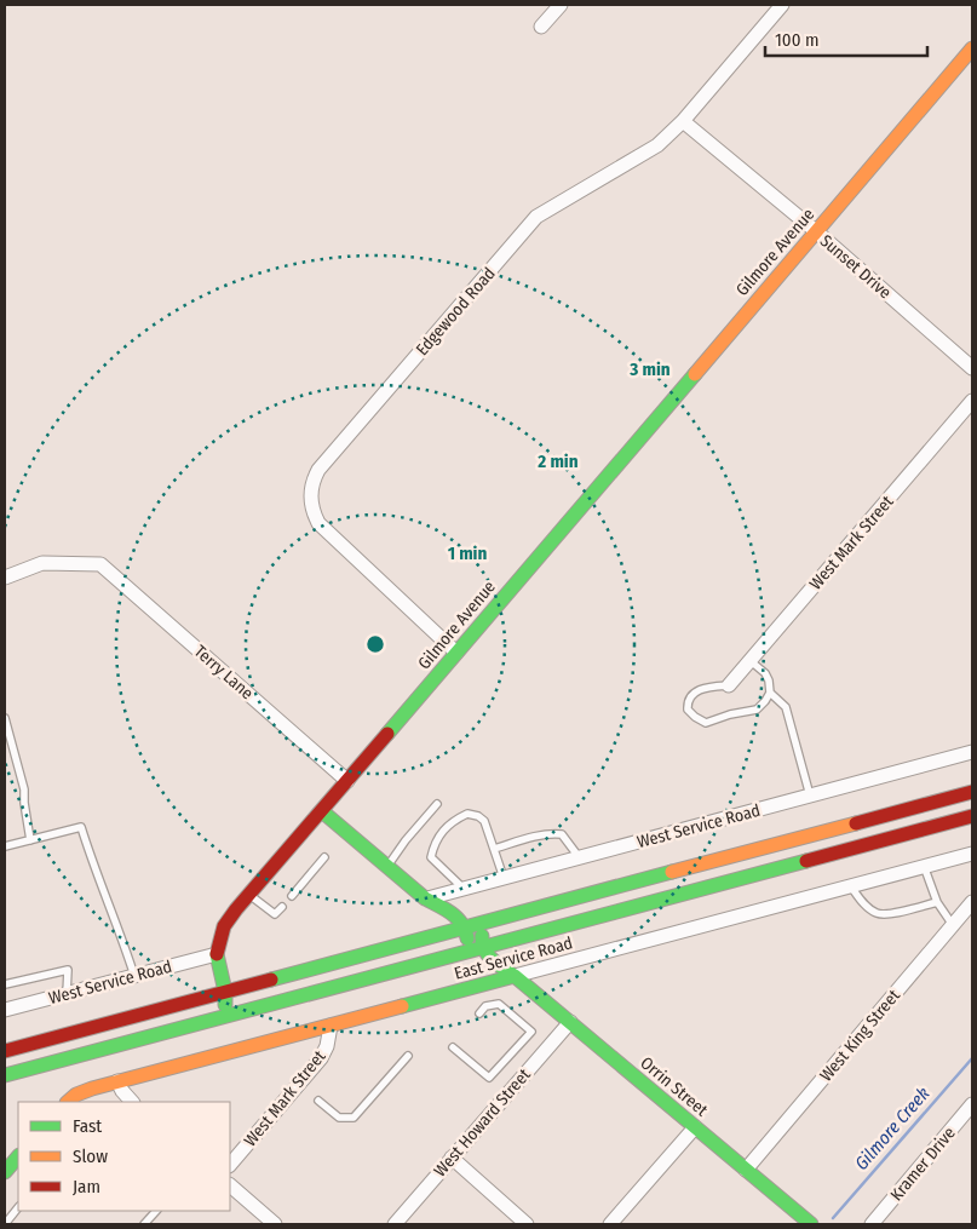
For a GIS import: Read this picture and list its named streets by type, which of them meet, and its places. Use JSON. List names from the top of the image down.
{
  "streets": {
    "main road": ["Gilmore Avenue", "East Service Road", "Orrin Street"],
    "street": [
      "Sunset Drive",
      "Edgewood Road",
      "West Mark Street",
      "Terry Lane",
      "West Service Road",
      "West King Street",
      "West Howard Street",
      "Kramer Drive"
    ]
  },
  "crossings": [
    ["Gilmore Avenue", "Sunset Drive"],
    ["Gilmore Avenue", "Edgewood Road"],
    ["Gilmore Avenue", "Terry Lane"],
    ["Gilmore Avenue", "West Service Road"],
    ["Sunset Drive", "Edgewood Road"],
    ["West Mark Street", "East Service Road"],
    ["East Service Road", "Orrin Street"],
    ["West King Street", "Orrin Street"],
    ["Orrin Street", "West Howard Street"]
  ],
  "water": ["Gilmore Creek"],
  "legend": ["Fast", "Slow", "Jam"],
  "scale_bar": "100 m",
  "rings": ["3 min", "2 min", "1 min"]
}
